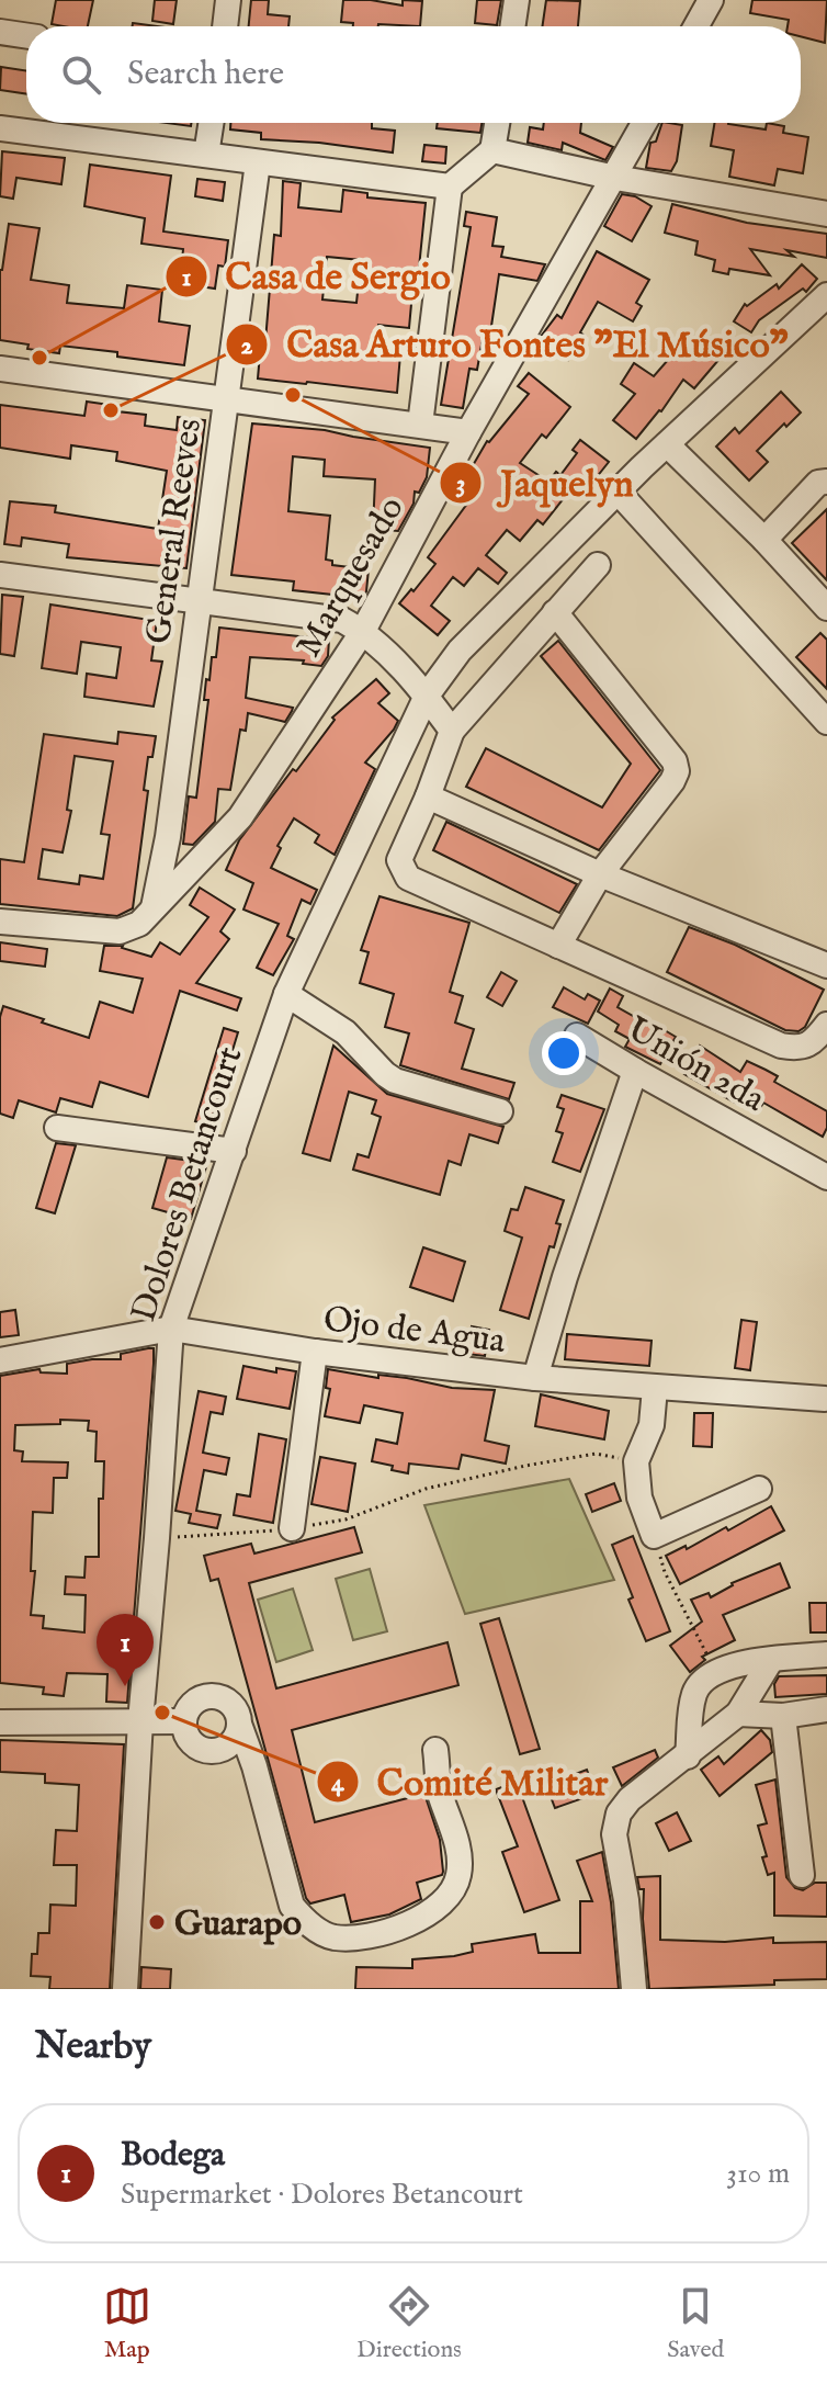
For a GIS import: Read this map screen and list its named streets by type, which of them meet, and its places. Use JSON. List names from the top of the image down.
{
  "streets": {
    "street": [
      "General Reeves",
      "Marquesado",
      "Unión 2da",
      "Dolores Betancourt",
      "Ojo de Agua"
    ]
  },
  "crossings": [
    ["General Reeves", "Marquesado"],
    ["Dolores Betancourt", "Ojo de Agua"]
  ],
  "places": [
    "Casa de Sergio",
    "Jaquelyn",
    "Casa Arturo Fontes \"El Músico\"",
    "Comité Militar",
    "Guarapo"
  ],
  "page": {
    "search": "Search here",
    "pins": "1",
    "heading": "Nearby",
    "list": [
      {
        "mark": "1",
        "name": "Bodega",
        "note": "Supermarket · Dolores Betancourt",
        "value": "310 m"
      }
    ],
    "nav": ["Map", "Directions", "Saved"]
  }
}
